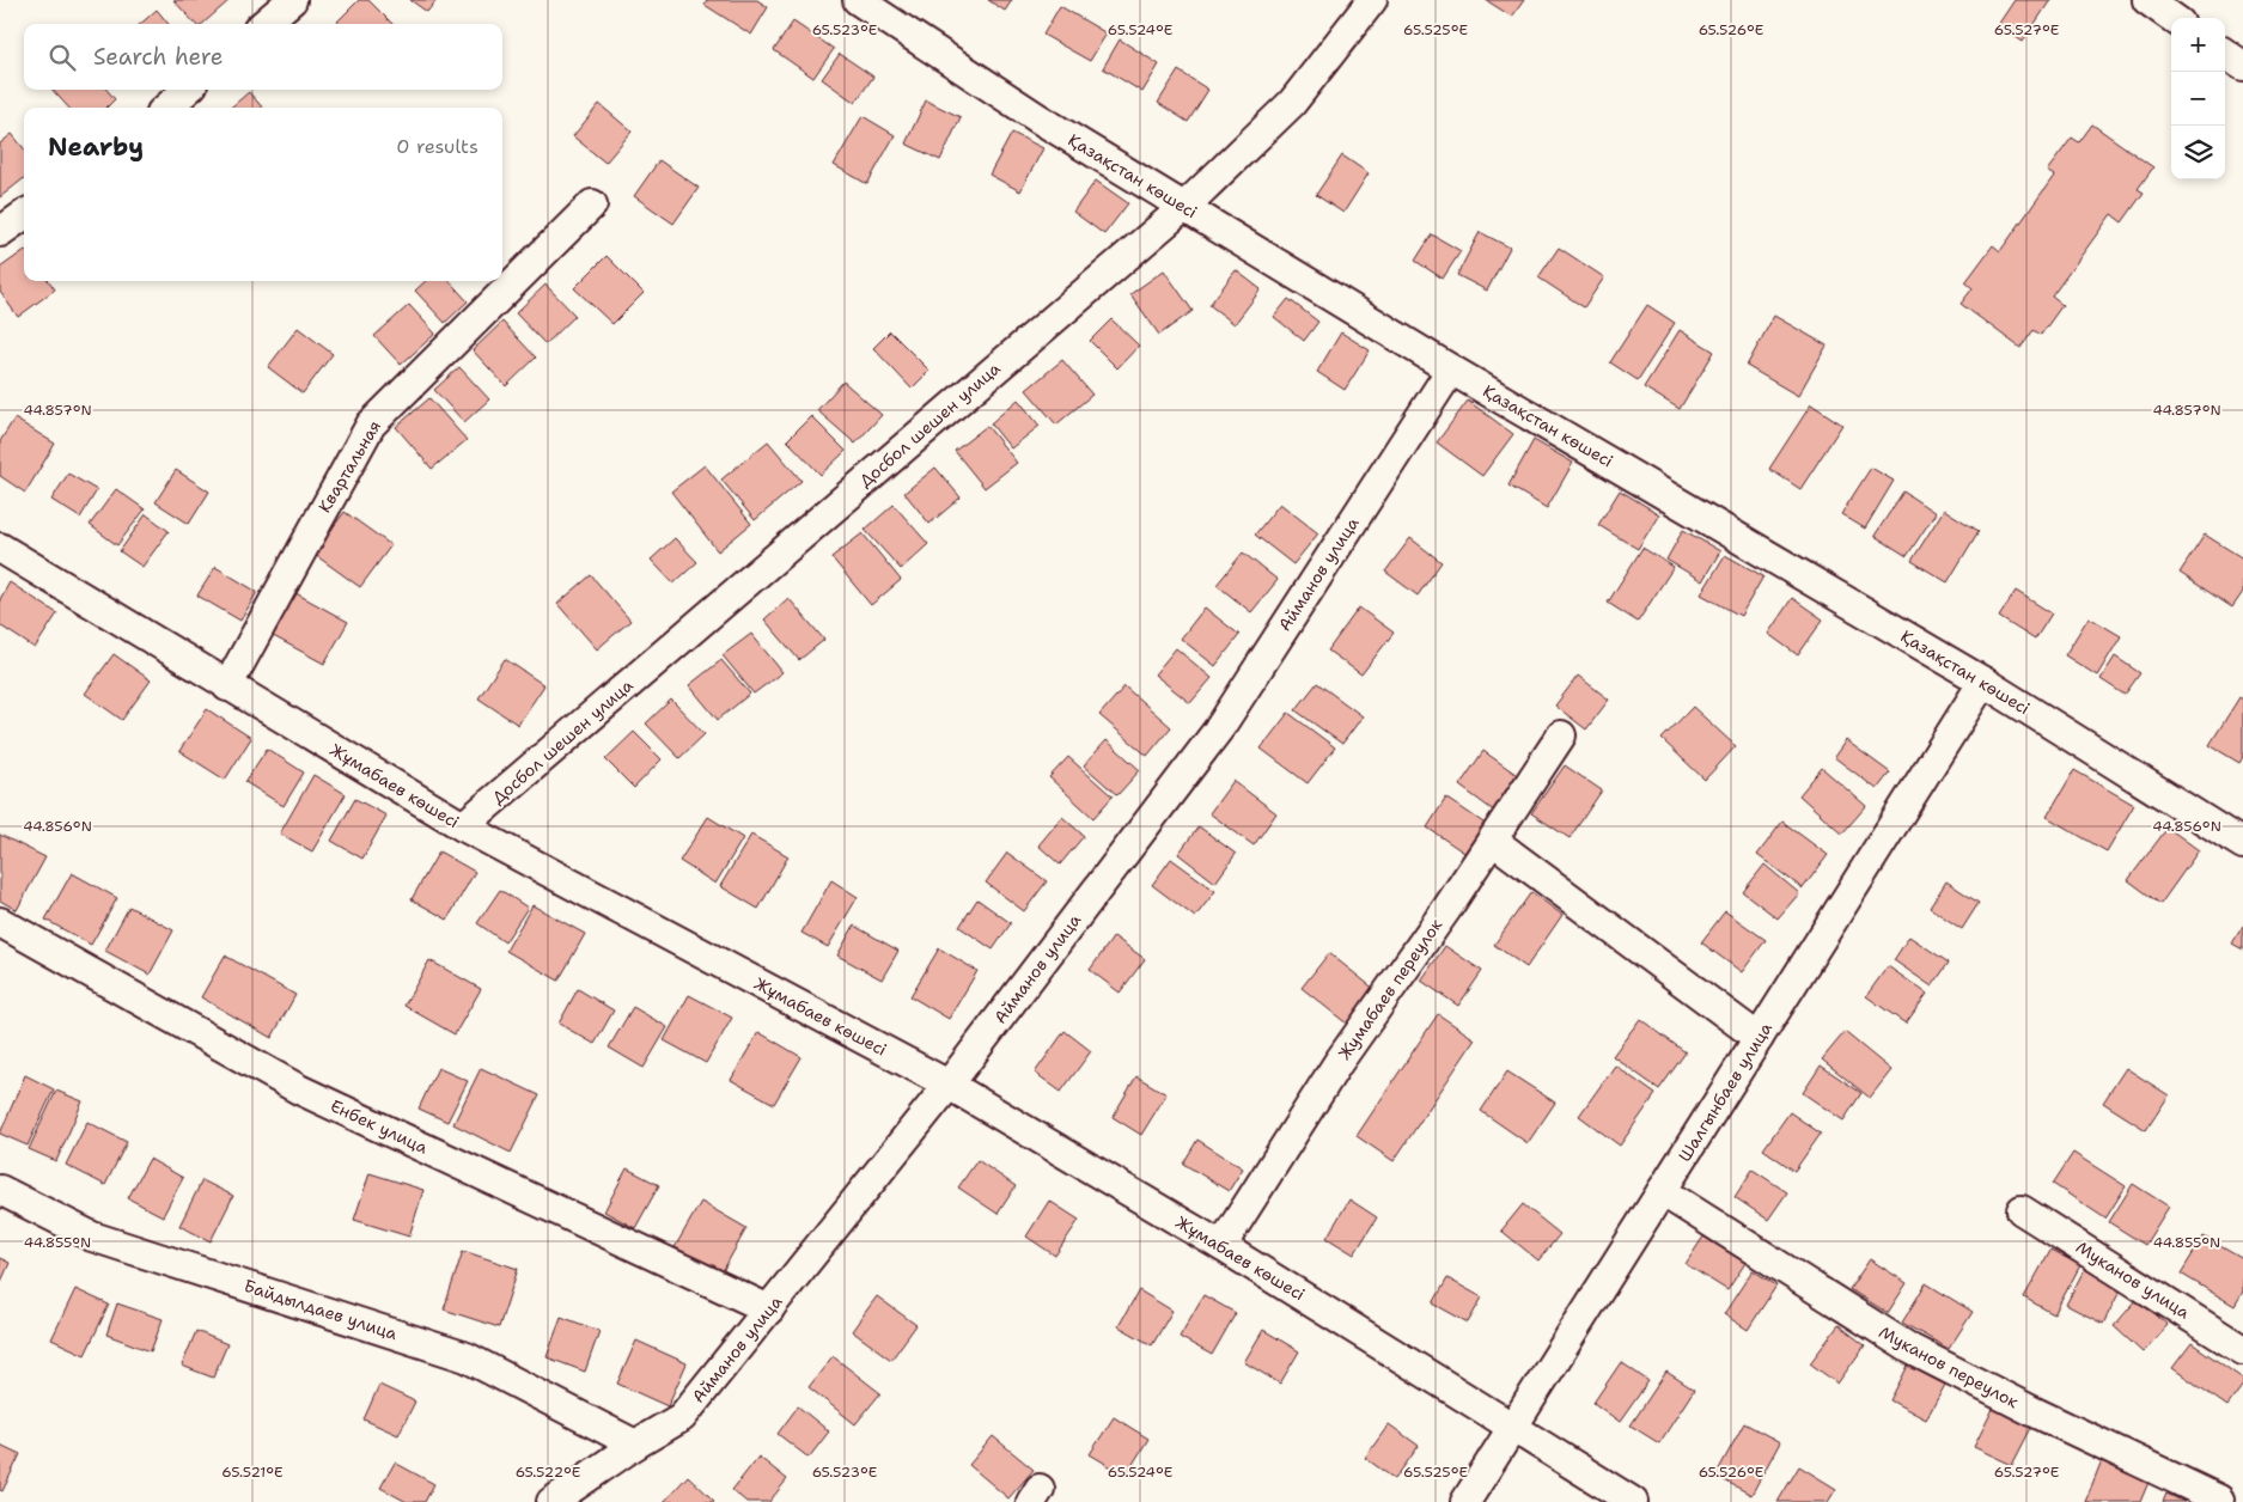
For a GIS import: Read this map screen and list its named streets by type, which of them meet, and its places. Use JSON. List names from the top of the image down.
{
  "streets": {
    "street": [
      "Қазақстан көшесі",
      "Досбол шешен улица",
      "Квартальная",
      "Айманов улица",
      "Жұмабаев көшесі",
      "Жумабаев переулок",
      "Шалгынбаев улица",
      "Енбек улица",
      "Муканов улица",
      "Байдылдаев улица",
      "Муканов переулок"
    ]
  },
  "crossings": [
    ["Қазақстан көшесі", "Досбол шешен улица"],
    ["Қазақстан көшесі", "Айманов улица"],
    ["Қазақстан көшесі", "Шалгынбаев улица"],
    ["Досбол шешен улица", "Жұмабаев көшесі"],
    ["Квартальная", "Жұмабаев көшесі"],
    ["Айманов улица", "Жұмабаев көшесі"],
    ["Айманов улица", "Енбек улица"],
    ["Айманов улица", "Байдылдаев улица"],
    ["Жұмабаев көшесі", "Жумабаев переулок"],
    ["Жұмабаев көшесі", "Шалгынбаев улица"],
    ["Шалгынбаев улица", "Муканов переулок"]
  ],
  "page": {
    "map_buttons": ["+", "−"],
    "search": "Search here",
    "heading": ["Nearby", "0 results"]
  },
  "coordinates": [
    "65.523°E",
    "65.524°E",
    "65.525°E",
    "65.526°E",
    "65.527°E",
    "44.857°N",
    "44.856°N",
    "44.855°N",
    "65.521°E",
    "65.522°E"
  ]
}
